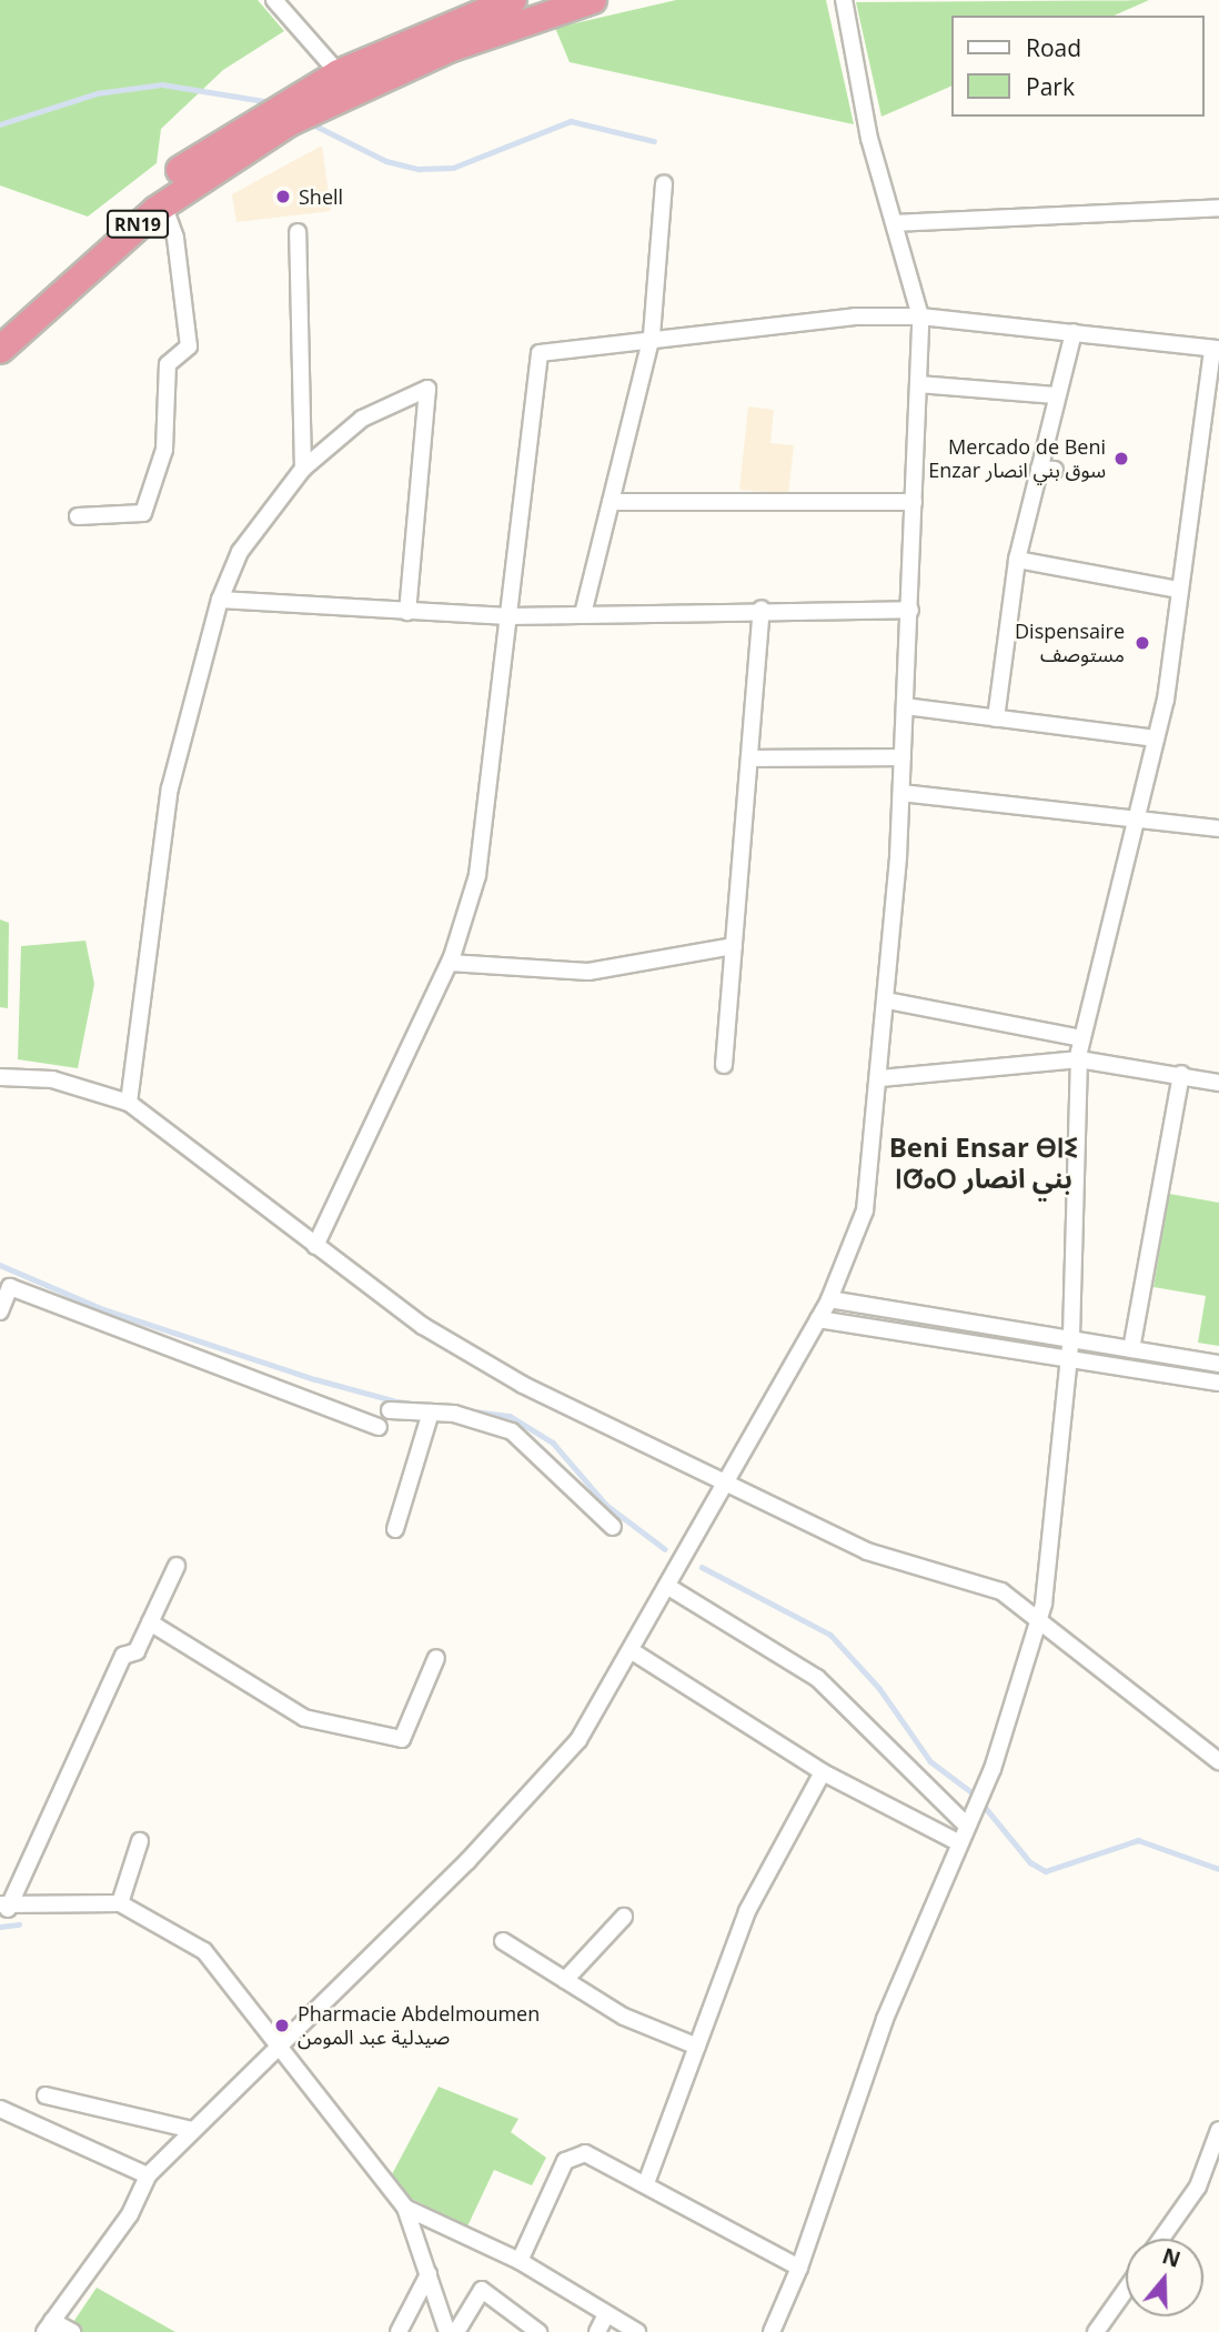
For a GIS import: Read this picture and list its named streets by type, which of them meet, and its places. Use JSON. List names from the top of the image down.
{
  "streets": {
    "highway": ["RN19"]
  },
  "districts": ["Beni Ensar ⴱⵏⵉ ⵏⵚⴰⵔ بني انصار"],
  "places": [
    "Shell",
    "Mercado de Beni Enzar سوق بني انصار",
    "Dispensaire مستوصف",
    "Pharmacie Abdelmoumen صيدلية عبد المومن"
  ],
  "legend": ["Road", "Park"],
  "north": "top"
}
